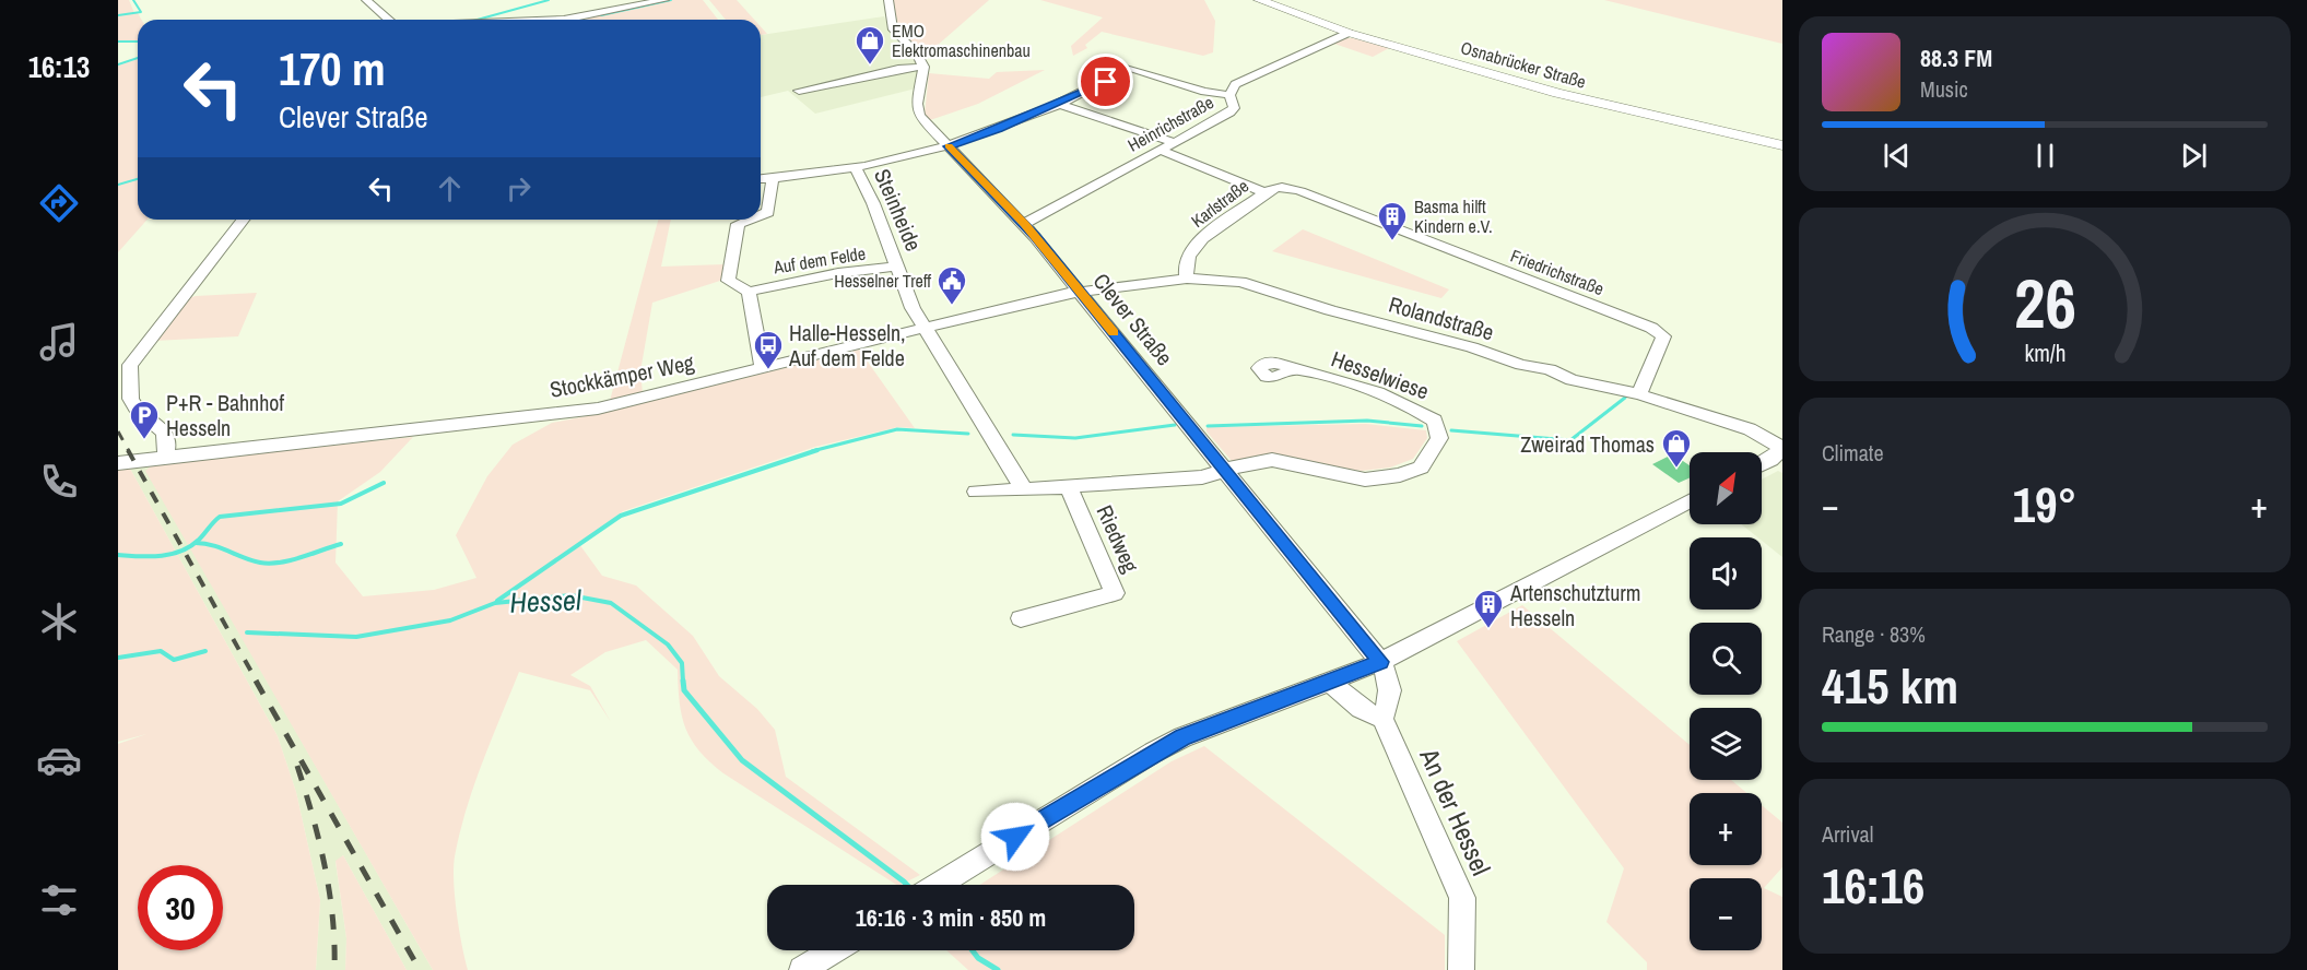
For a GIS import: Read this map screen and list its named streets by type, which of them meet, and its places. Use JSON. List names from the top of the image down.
{
  "streets": {
    "main road": ["Osnabrücker Straße"],
    "street": [
      "Heinrichstraße",
      "Karlstraße",
      "Steinheide",
      "Auf dem Felde",
      "Friedrichstraße",
      "Rolandstraße",
      "Clever Straße",
      "Hesselwiese",
      "Stockkämper Weg",
      "Riedweg",
      "An der Hessel"
    ]
  },
  "crossings": [
    ["Osnabrücker Straße", "Heinrichstraße"],
    ["Heinrichstraße", "Steinheide"],
    ["Heinrichstraße", "Friedrichstraße"],
    ["Heinrichstraße", "Clever Straße"],
    ["Karlstraße", "Friedrichstraße"],
    ["Karlstraße", "Rolandstraße"],
    ["Steinheide", "Auf dem Felde"],
    ["Steinheide", "Clever Straße"],
    ["Steinheide", "Stockkämper Weg"],
    ["Auf dem Felde", "Stockkämper Weg"],
    ["Friedrichstraße", "Rolandstraße"],
    ["Rolandstraße", "Clever Straße"],
    ["Rolandstraße", "Stockkämper Weg"],
    ["Clever Straße", "Hesselwiese"],
    ["Clever Straße", "Stockkämper Weg"]
  ],
  "water": ["Hessel"],
  "places": {
    "shop": ["EMO Elektromaschinenbau", "Zweirad Thomas"],
    "building": ["Basma hilft Kindern e.V.", "Artenschutzturm Hesseln"],
    "public building": ["Hesselner Treff"],
    "bus stop": ["Halle-Hesseln, Auf dem Felde"],
    "parking": ["P+R - Bahnhof Hesseln"]
  },
  "north": "top right",
  "page": {
    "tabs": "16:13",
    "turn": ["170 m", "Clever Straße"],
    "song": ["88.3 FM", "Music"],
    "tile": [
      "Climate",
      ["Range · 83%", "415 km"],
      ["Arrival", "16:16"]
    ],
    "map_buttons": ["+", "−"],
    "heat": ["−", "19°", "+"],
    "limit": "30",
    "trip": "16:16 · 3 min · 850 m",
    "gauge": ["26", "km/h"]
  }
}
